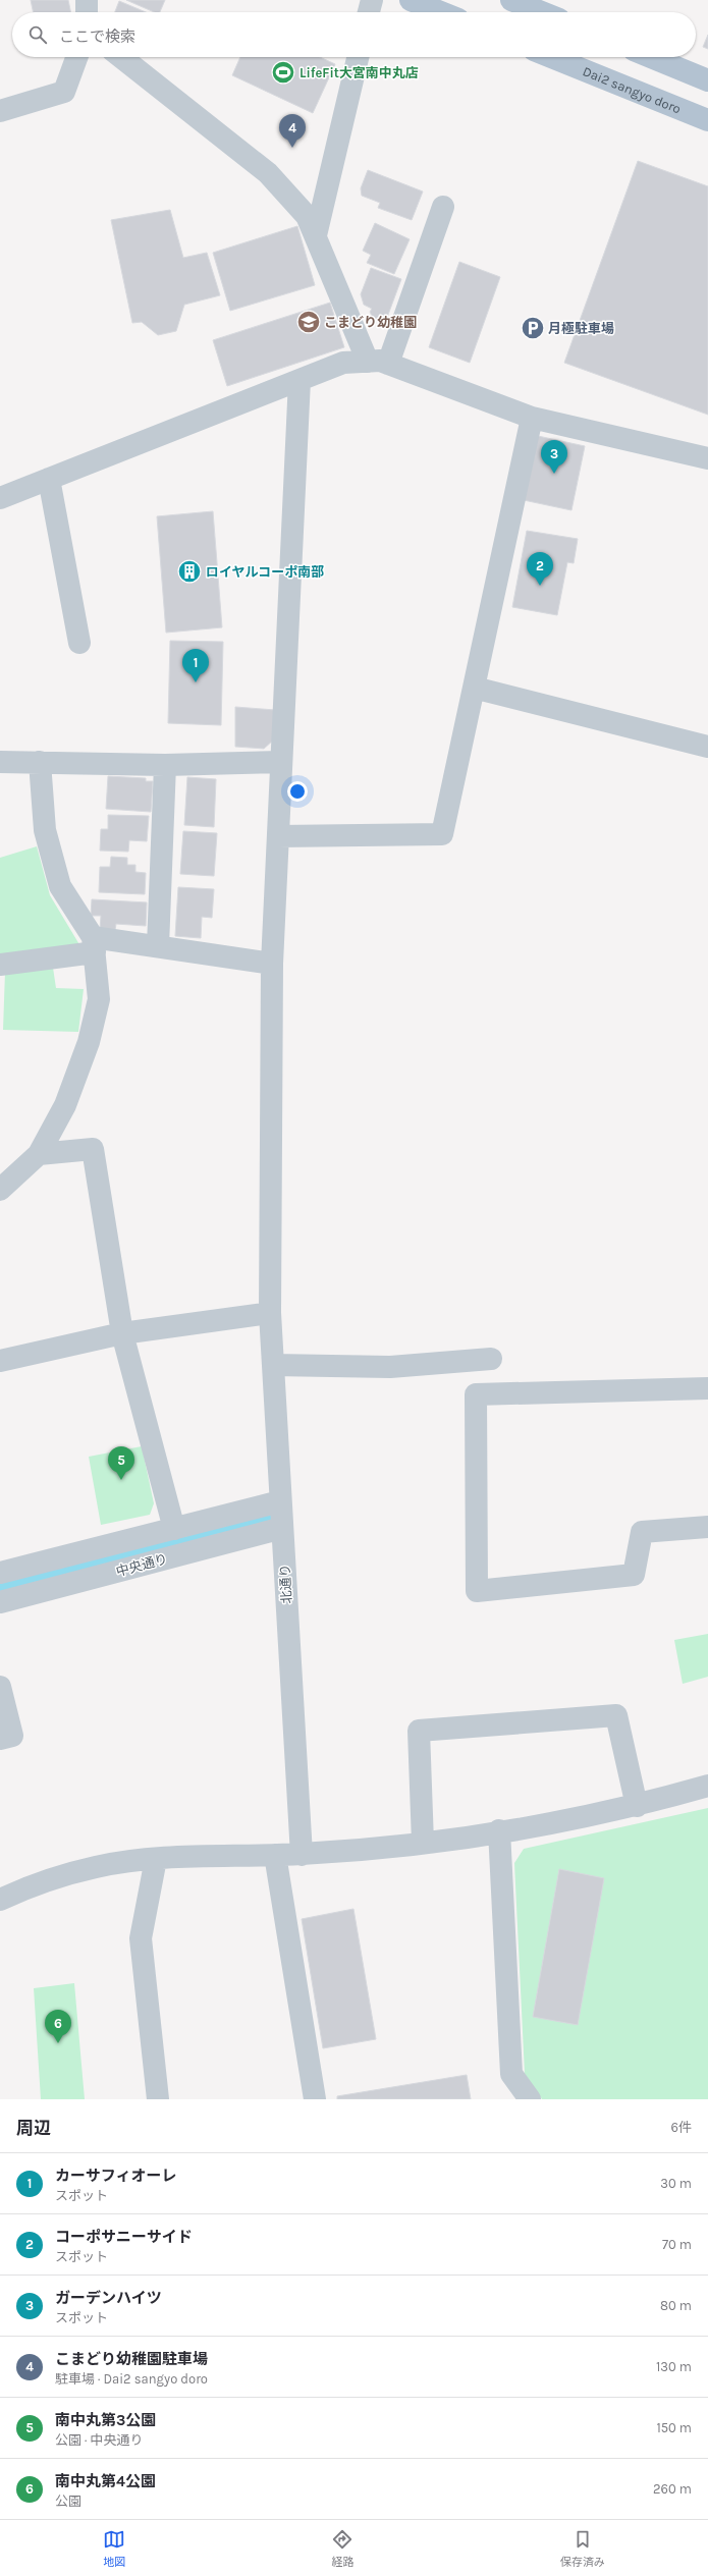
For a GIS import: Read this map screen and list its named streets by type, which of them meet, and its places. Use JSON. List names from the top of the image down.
{
  "streets": {
    "main road": ["Dai2 sangyo doro"],
    "street": ["中央通り", "北通り"]
  },
  "crossings": [
    ["中央通り", "北通り"]
  ],
  "places": {
    "sports": ["LifeFit大宮南中丸店"],
    "school or university": ["こまどり幼稚園"],
    "parking": ["月極駐車場"],
    "building": ["ロイヤルコーポ南部"]
  },
  "page": {
    "search": "ここで検索",
    "pins": [
      "4",
      "3",
      "2",
      "1",
      "5",
      "6"
    ],
    "heading": ["周辺", "6件"],
    "list": [
      {
        "mark": "1",
        "name": "カーサフィオーレ",
        "note": "スポット",
        "value": "30 m"
      },
      {
        "mark": "2",
        "name": "コーポサニーサイド",
        "note": "スポット",
        "value": "70 m"
      },
      {
        "mark": "3",
        "name": "ガーデンハイツ",
        "note": "スポット",
        "value": "80 m"
      },
      {
        "mark": "4",
        "name": "こまどり幼稚園駐車場",
        "note": "駐車場 · Dai2 sangyo doro",
        "value": "130 m"
      },
      {
        "mark": "5",
        "name": "南中丸第3公園",
        "note": "公園 · 中央通り",
        "value": "150 m"
      },
      {
        "mark": "6",
        "name": "南中丸第4公園",
        "note": "公園",
        "value": "260 m"
      }
    ],
    "nav": ["地図", "経路", "保存済み"]
  }
}
